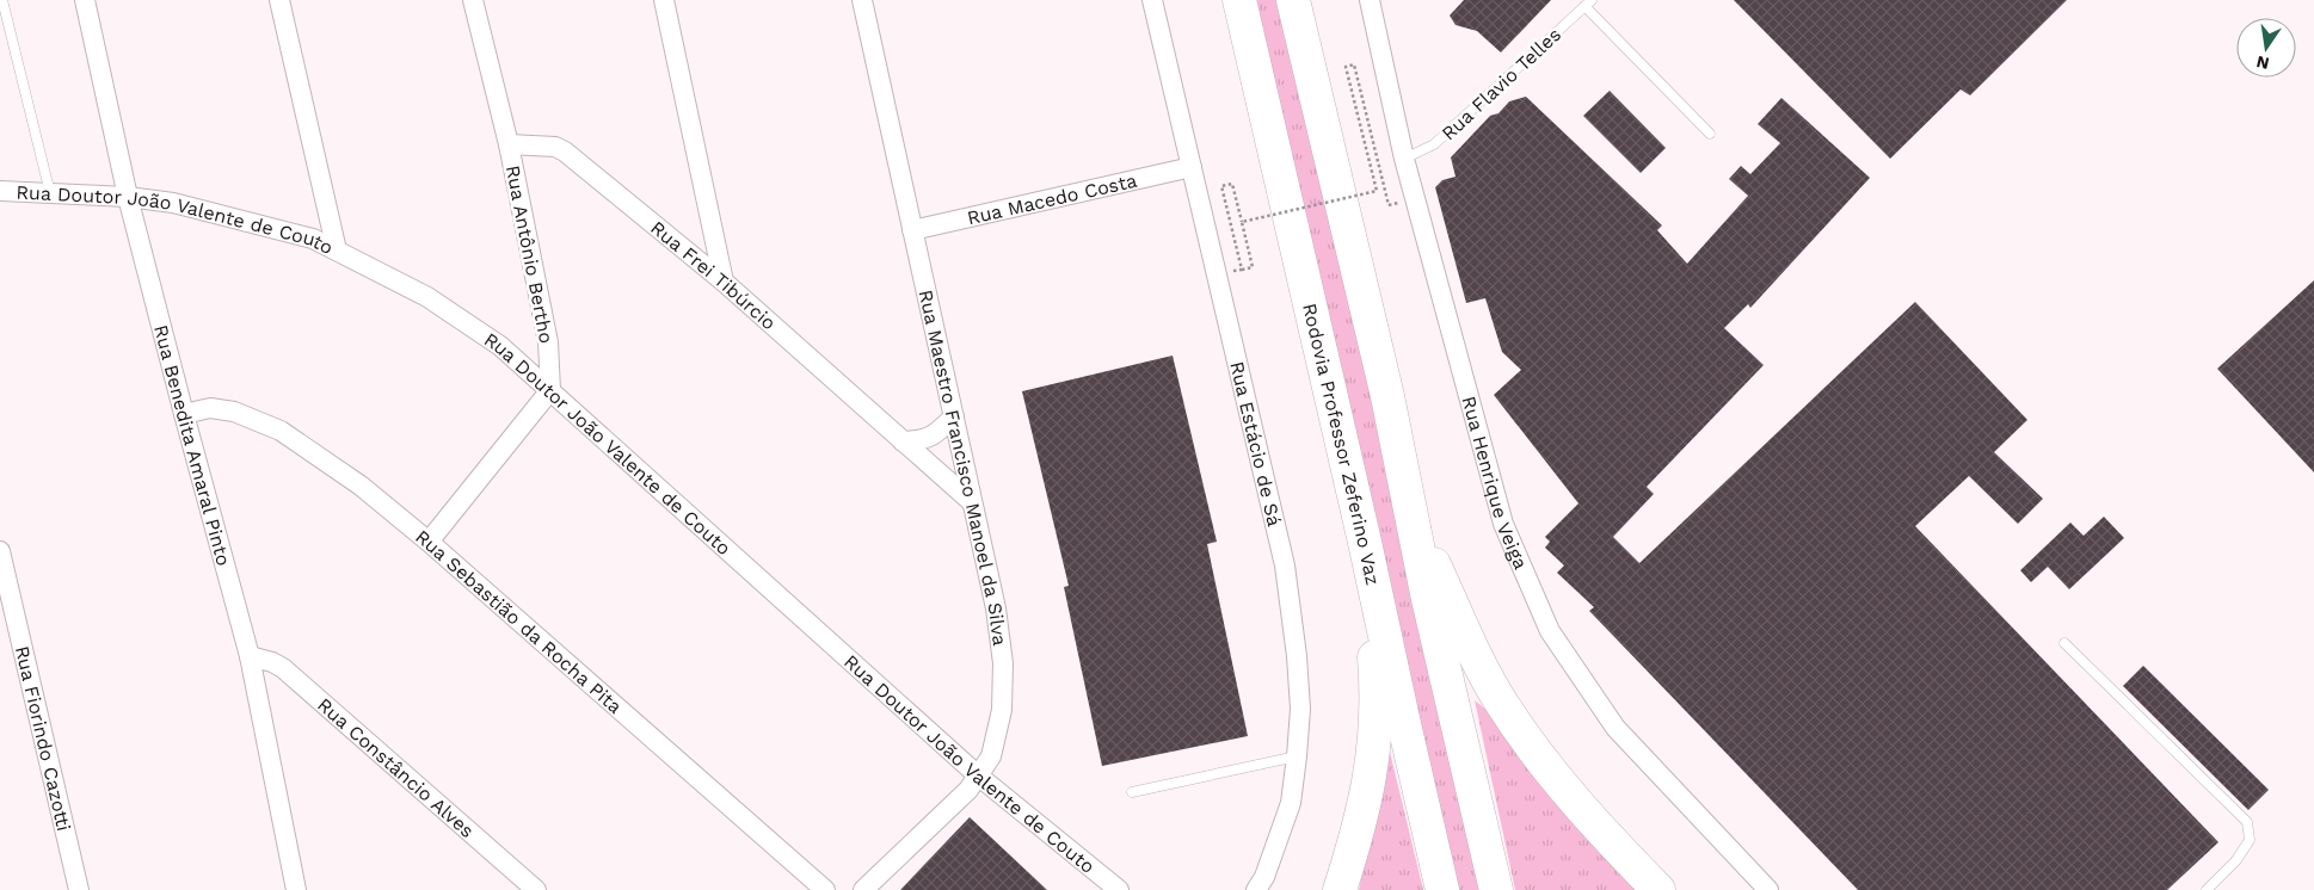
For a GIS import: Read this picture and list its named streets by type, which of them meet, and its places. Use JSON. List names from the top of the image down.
{
  "streets": {
    "highway": ["Rodovia Professor Zeferino Vaz"],
    "street": [
      "Rua Macedo Costa",
      "Rua Doutor João Valente de Couto",
      "Rua Antônio Bertho",
      "Rua Frei Tibúrcio",
      "Rua Benedita Amaral Pinto",
      "Rua Estácio de Sá",
      "Rua Maestro Francisco Manoel da Silva",
      "Rua Henrique Veiga",
      "Rua Sebastião da Rocha Pita",
      "Rua Fiorindo Cazotti",
      "Rua Constâncio Alves"
    ],
    "lane": ["Rua Flavio Telles"]
  },
  "crossings": [
    ["Rua Flavio Telles", "Rua Henrique Veiga"],
    ["Rua Macedo Costa", "Rua Estácio de Sá"],
    ["Rua Macedo Costa", "Rua Maestro Francisco Manoel da Silva"],
    ["Rua Doutor João Valente de Couto", "Rua Antônio Bertho"],
    ["Rua Doutor João Valente de Couto", "Rua Benedita Amaral Pinto"],
    ["Rua Doutor João Valente de Couto", "Rua Maestro Francisco Manoel da Silva"],
    ["Rua Antônio Bertho", "Rua Frei Tibúrcio"],
    ["Rua Frei Tibúrcio", "Rua Maestro Francisco Manoel da Silva"],
    ["Rua Benedita Amaral Pinto", "Rua Sebastião da Rocha Pita"],
    ["Rua Benedita Amaral Pinto", "Rua Constâncio Alves"]
  ],
  "north": "bottom"
}
